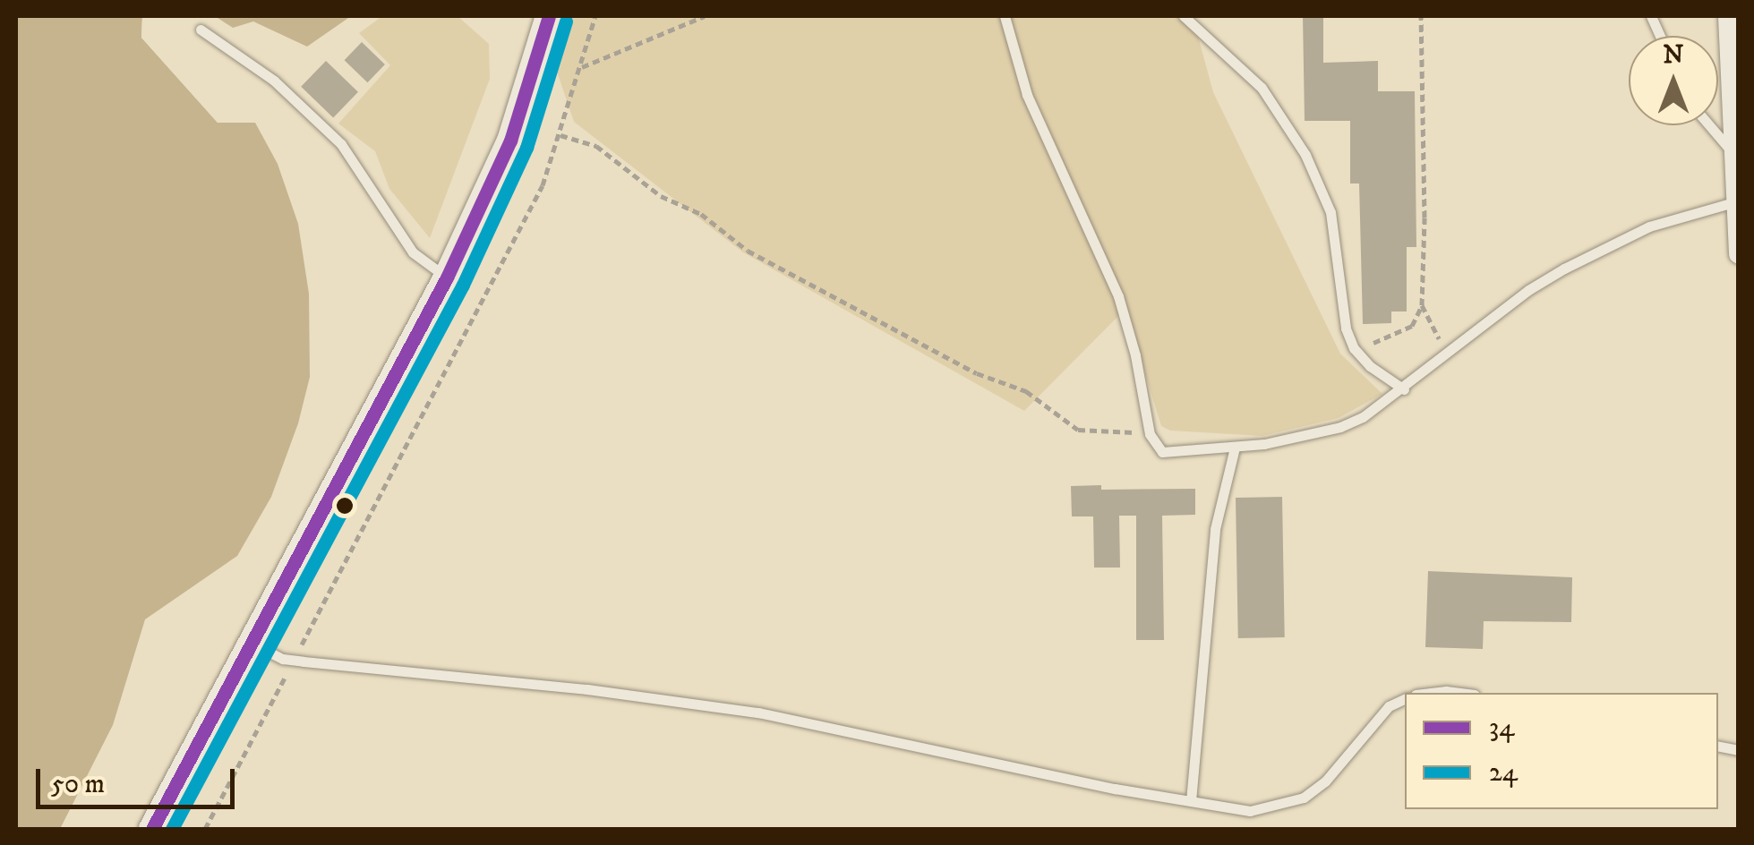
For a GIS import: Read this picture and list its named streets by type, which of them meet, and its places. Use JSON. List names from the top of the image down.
{
  "lines": ["transit line 34", "transit line 24"],
  "legend": ["34", "24"],
  "scale_bar": "50 m",
  "north": "top"
}
